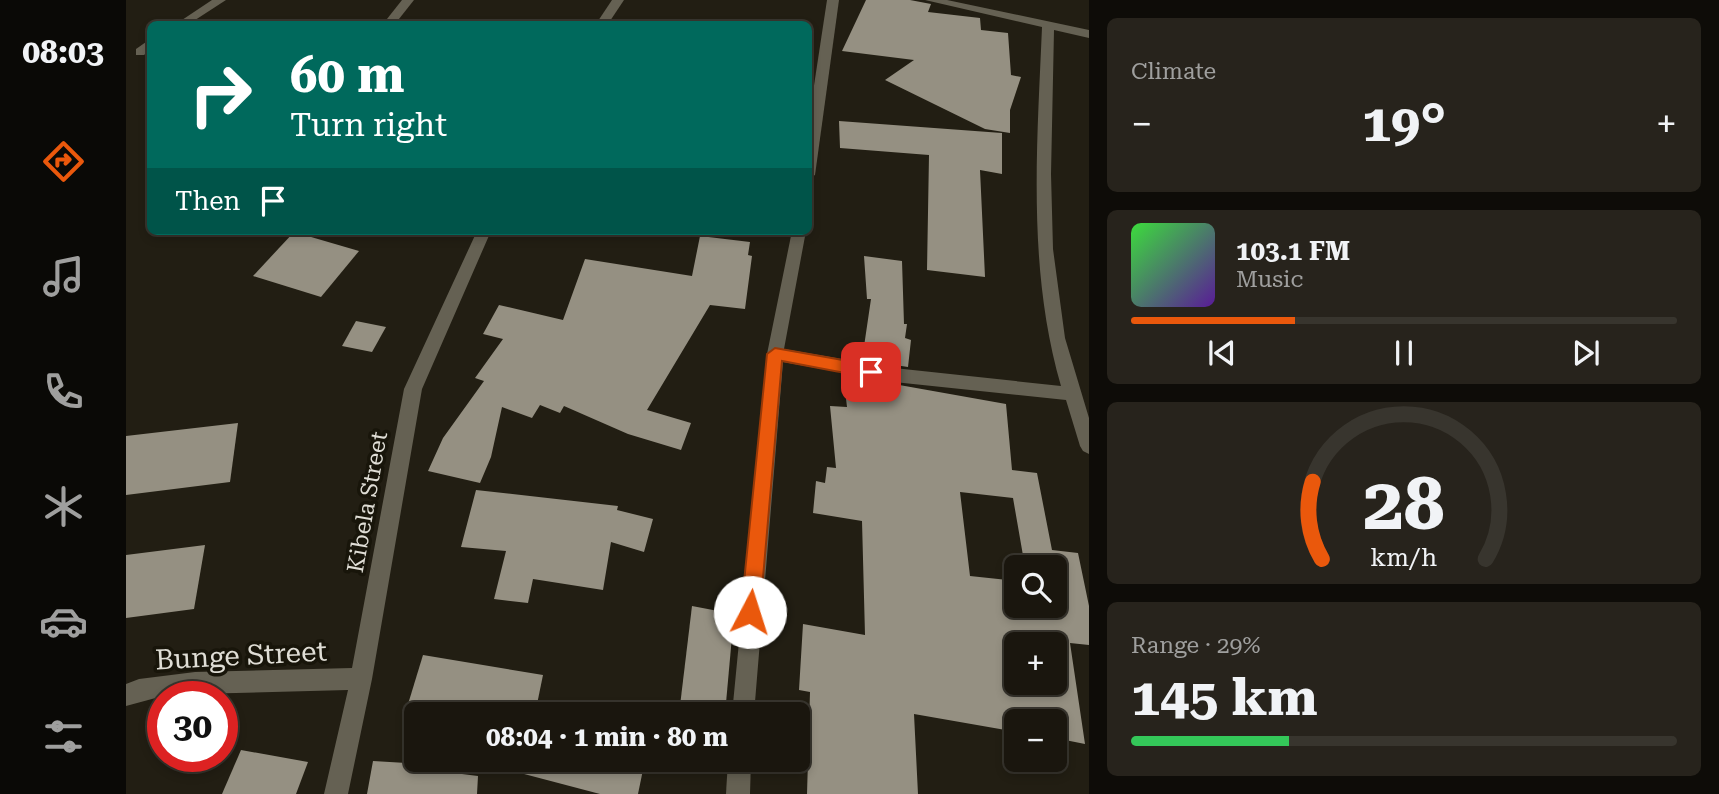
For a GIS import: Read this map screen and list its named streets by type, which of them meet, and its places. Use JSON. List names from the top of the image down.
{
  "streets": {
    "street": ["Kibela Street", "Bunge Street"]
  },
  "crossings": [
    ["Kibela Street", "Bunge Street"]
  ],
  "page": {
    "tabs": "08:03",
    "tile": [
      "Climate",
      ["Range · 29%", "145 km"]
    ],
    "turn": ["60 m", "Turn right"],
    "heat": ["−", "19°", "+"],
    "then": "Then",
    "song": ["103.1 FM", "Music"],
    "map_buttons": ["+", "−"],
    "limit": "30",
    "trip": "08:04 · 1 min · 80 m",
    "gauge": ["28", "km/h"]
  }
}
